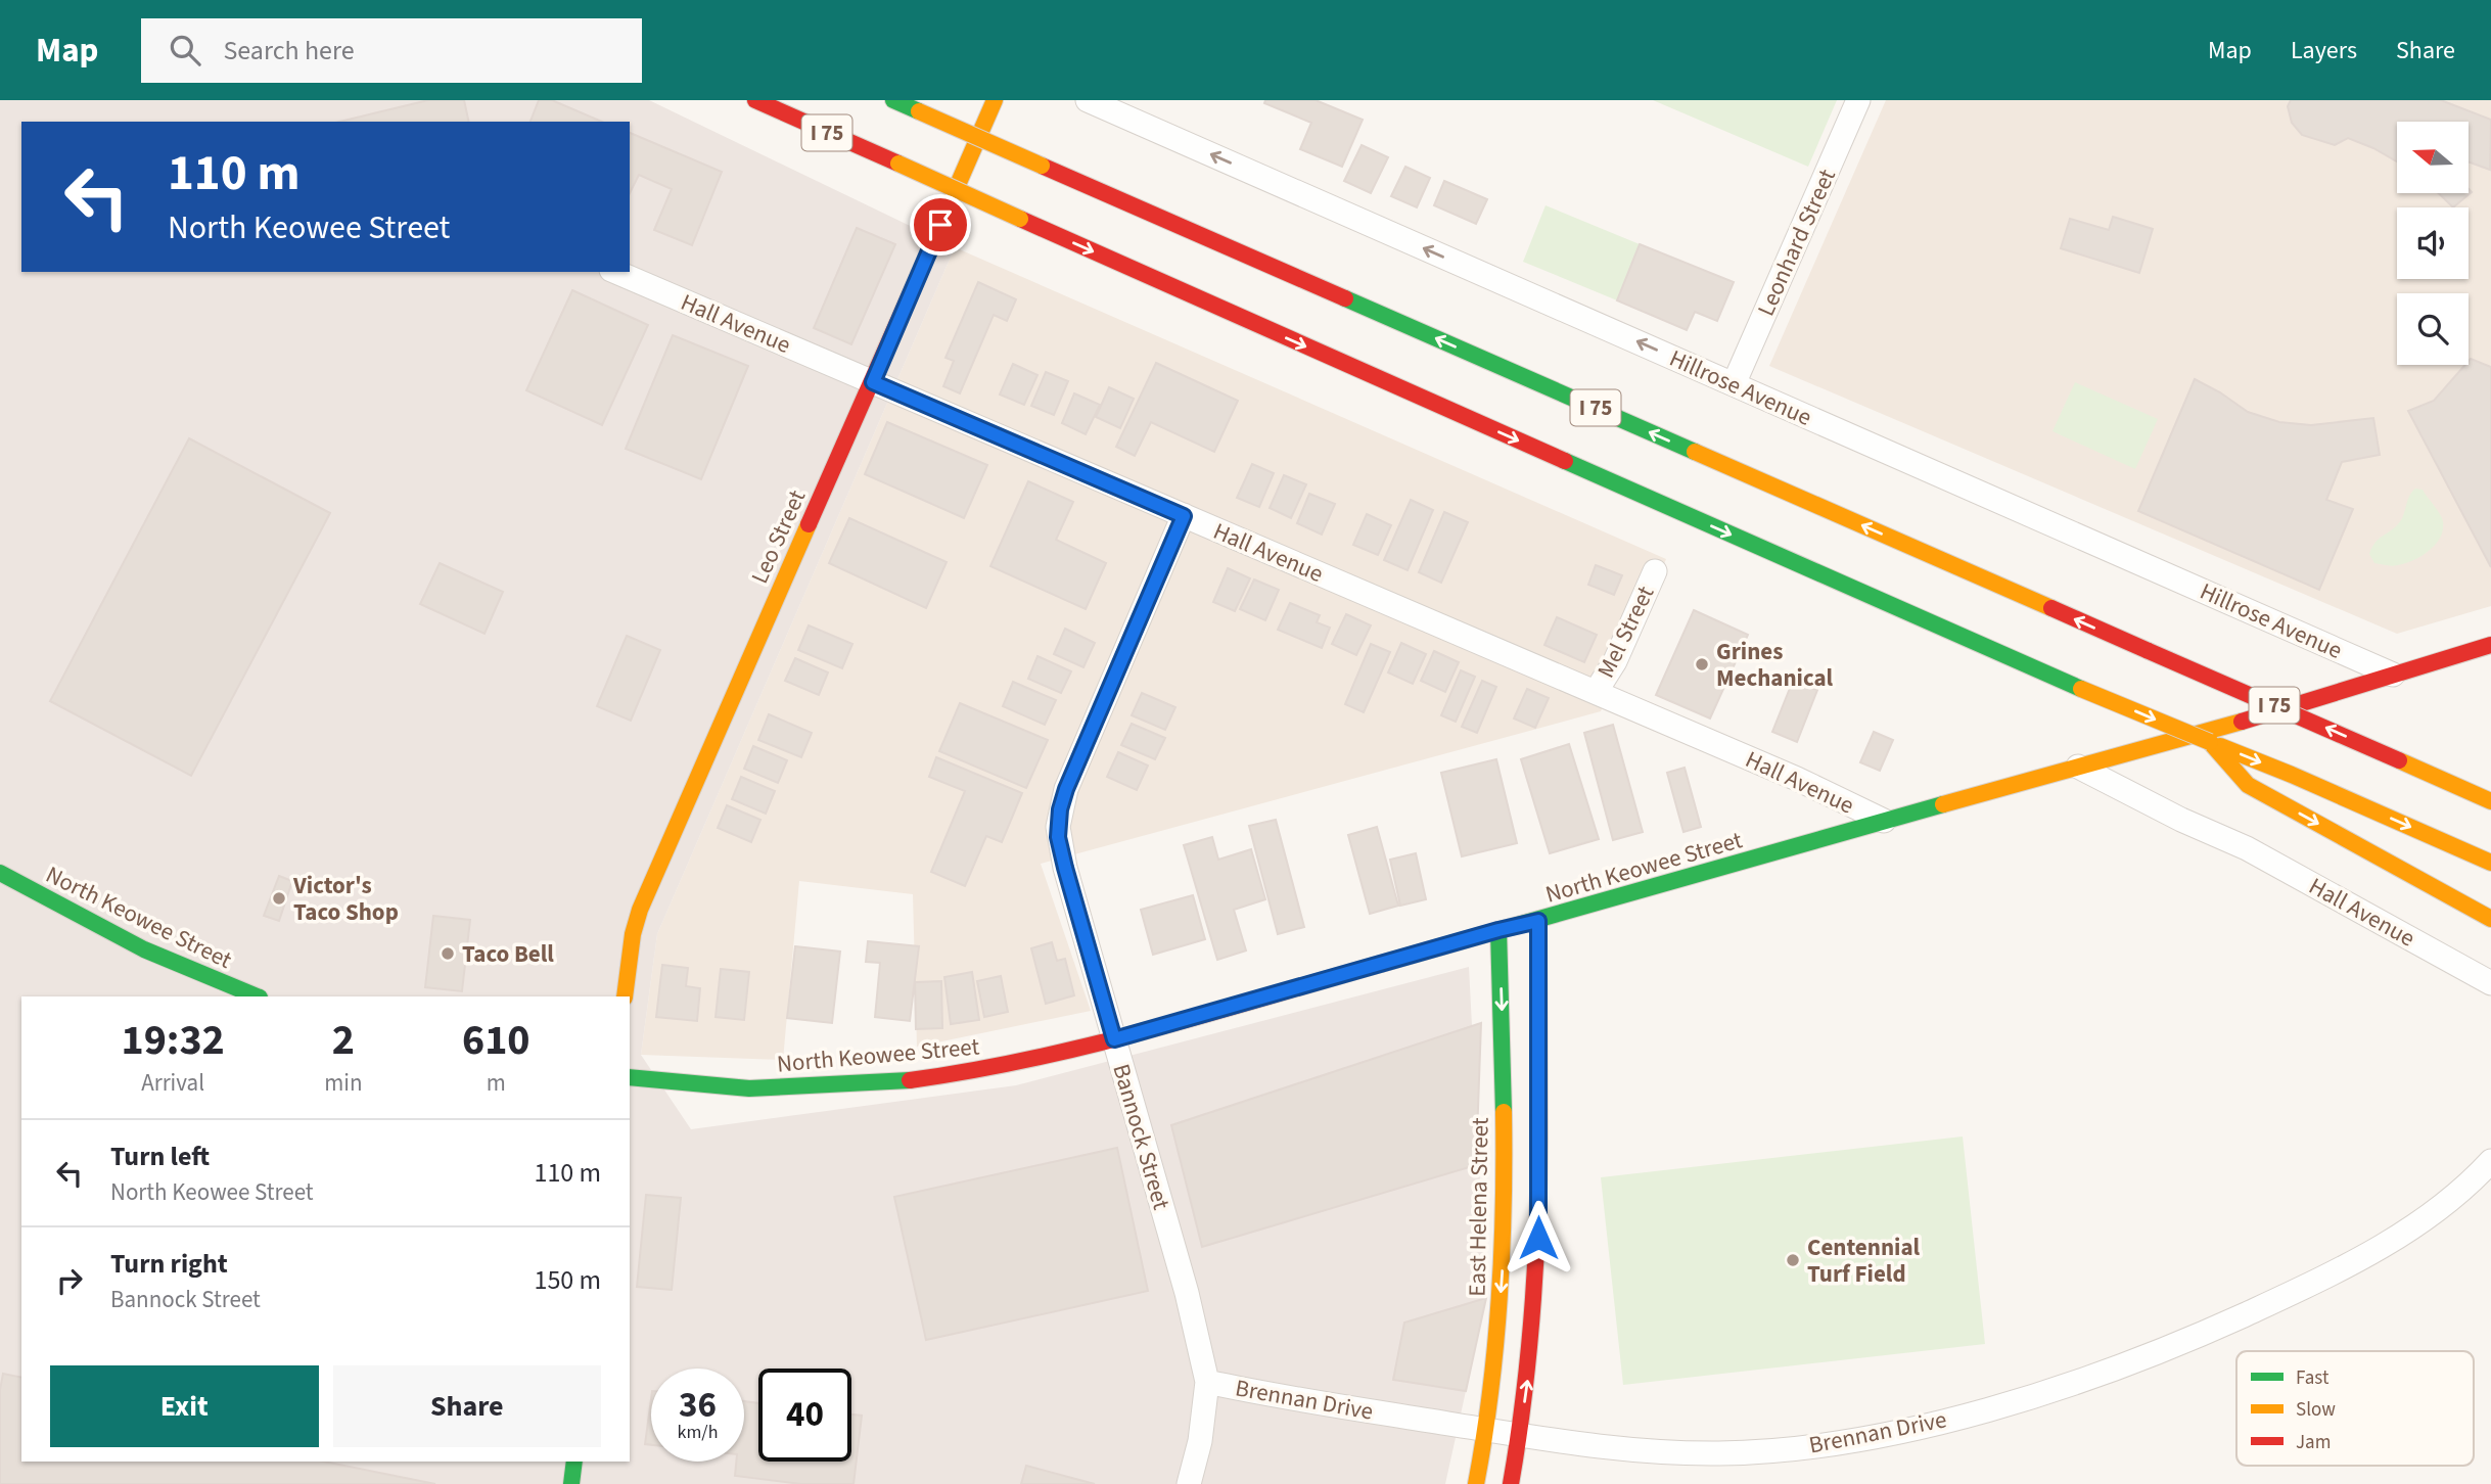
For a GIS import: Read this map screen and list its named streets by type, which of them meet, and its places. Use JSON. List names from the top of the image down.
{
  "streets": {
    "main road": [
      "I 75",
      "Leo Street",
      "North Keowee Street",
      "East Helena Street"
    ],
    "street": [
      "Leonhard Street",
      "Hall Avenue",
      "Hillrose Avenue",
      "Mel Street",
      "Bannock Street",
      "Brennan Drive"
    ]
  },
  "crossings": [
    ["Leonhard Street", "Hillrose Avenue"],
    ["Hall Avenue", "Leo Street"],
    ["Hall Avenue", "Mel Street"],
    ["Hall Avenue", "North Keowee Street"],
    ["Hall Avenue", "Bannock Street"],
    ["Hillrose Avenue", "North Keowee Street"],
    ["North Keowee Street", "Bannock Street"],
    ["North Keowee Street", "East Helena Street"],
    ["Bannock Street", "Brennan Drive"],
    ["East Helena Street", "Brennan Drive"]
  ],
  "one_way": ["Hillrose Avenue"],
  "places": [
    "Grines Mechanical",
    "Victor's Taco Shop",
    "Taco Bell",
    "Centennial Turf Field"
  ],
  "legend": ["Fast", "Slow", "Jam"],
  "north": "left",
  "page": {
    "header": "Map",
    "search": "Search here",
    "nav": ["Map", "Layers", "Share"],
    "turn": ["110 m", "North Keowee Street"],
    "eta": [
      "19:32",
      "Arrival",
      "2",
      "min",
      "610",
      "m"
    ],
    "list": [
      {
        "name": "Turn left",
        "note": "North Keowee Street",
        "value": "110 m"
      },
      {
        "name": "Turn right",
        "note": "Bannock Street",
        "value": "150 m"
      }
    ],
    "buttons": ["Exit", "Share"],
    "speed": "36 km/h",
    "limit": "40"
  }
}
